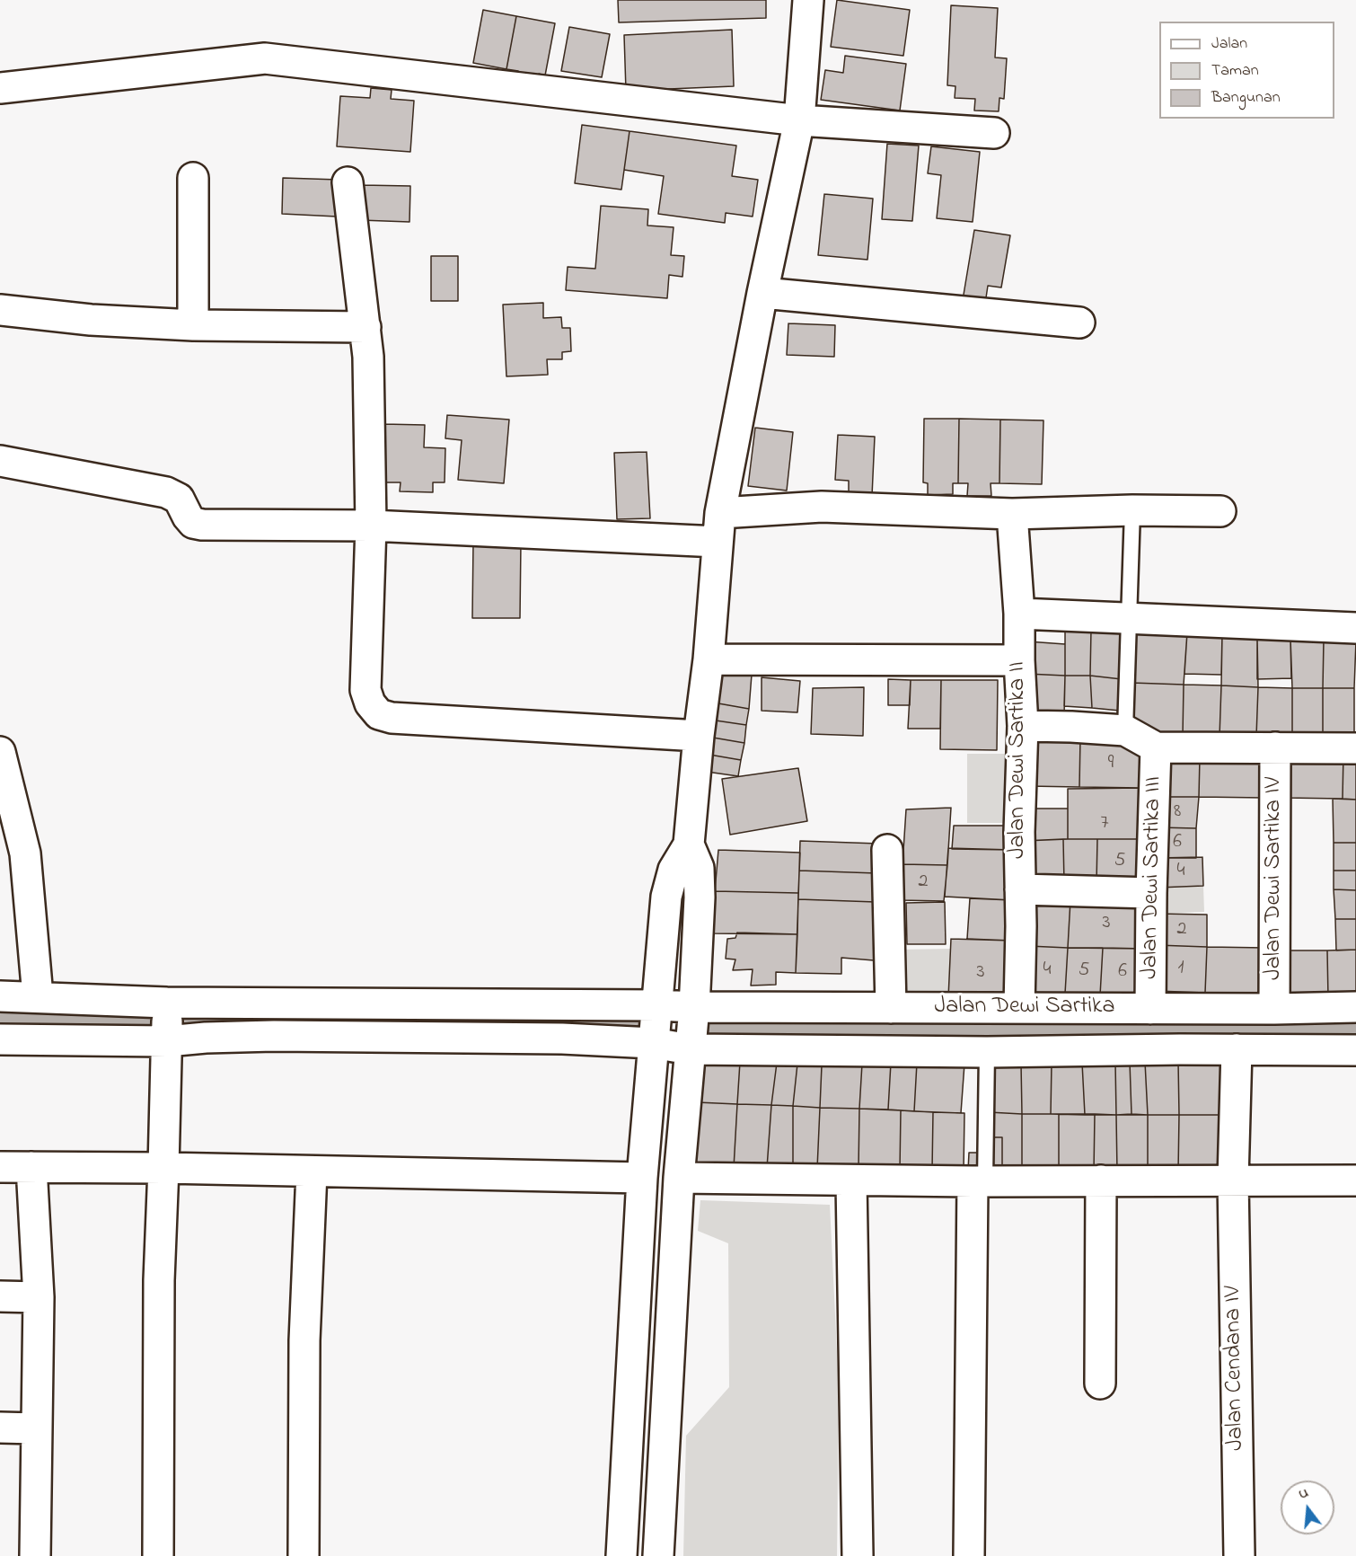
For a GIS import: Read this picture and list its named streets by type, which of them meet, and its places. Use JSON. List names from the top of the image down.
{
  "streets": {
    "street": [
      "Jalan Dewi Sartika II",
      "Jalan Dewi Sartika III",
      "Jalan Dewi Sartika IV",
      "Jalan Dewi Sartika",
      "Jalan Cendana IV"
    ]
  },
  "crossings": [
    ["Jalan Dewi Sartika II", "Jalan Dewi Sartika"],
    ["Jalan Dewi Sartika III", "Jalan Dewi Sartika"],
    ["Jalan Dewi Sartika IV", "Jalan Dewi Sartika"]
  ],
  "house_numbers": [
    "9",
    "8",
    "7",
    "6",
    "5",
    "4",
    "2",
    "3",
    "2",
    "1",
    "4",
    "5",
    "6",
    "3"
  ],
  "legend": ["Jalan", "Taman", "Bangunan"],
  "north": "top"
}
